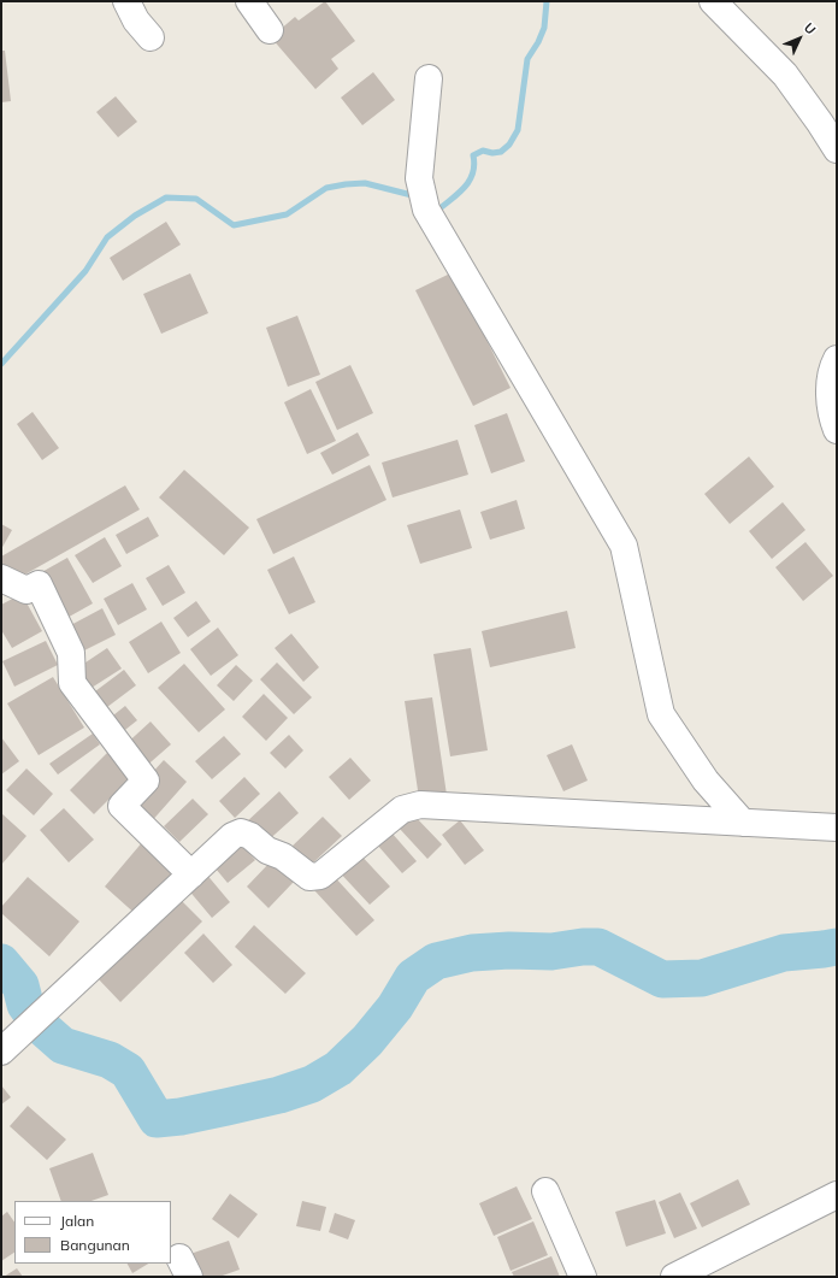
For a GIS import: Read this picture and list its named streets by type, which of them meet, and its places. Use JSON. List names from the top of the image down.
{
  "legend": ["Jalan", "Bangunan"],
  "north": "top right"
}
